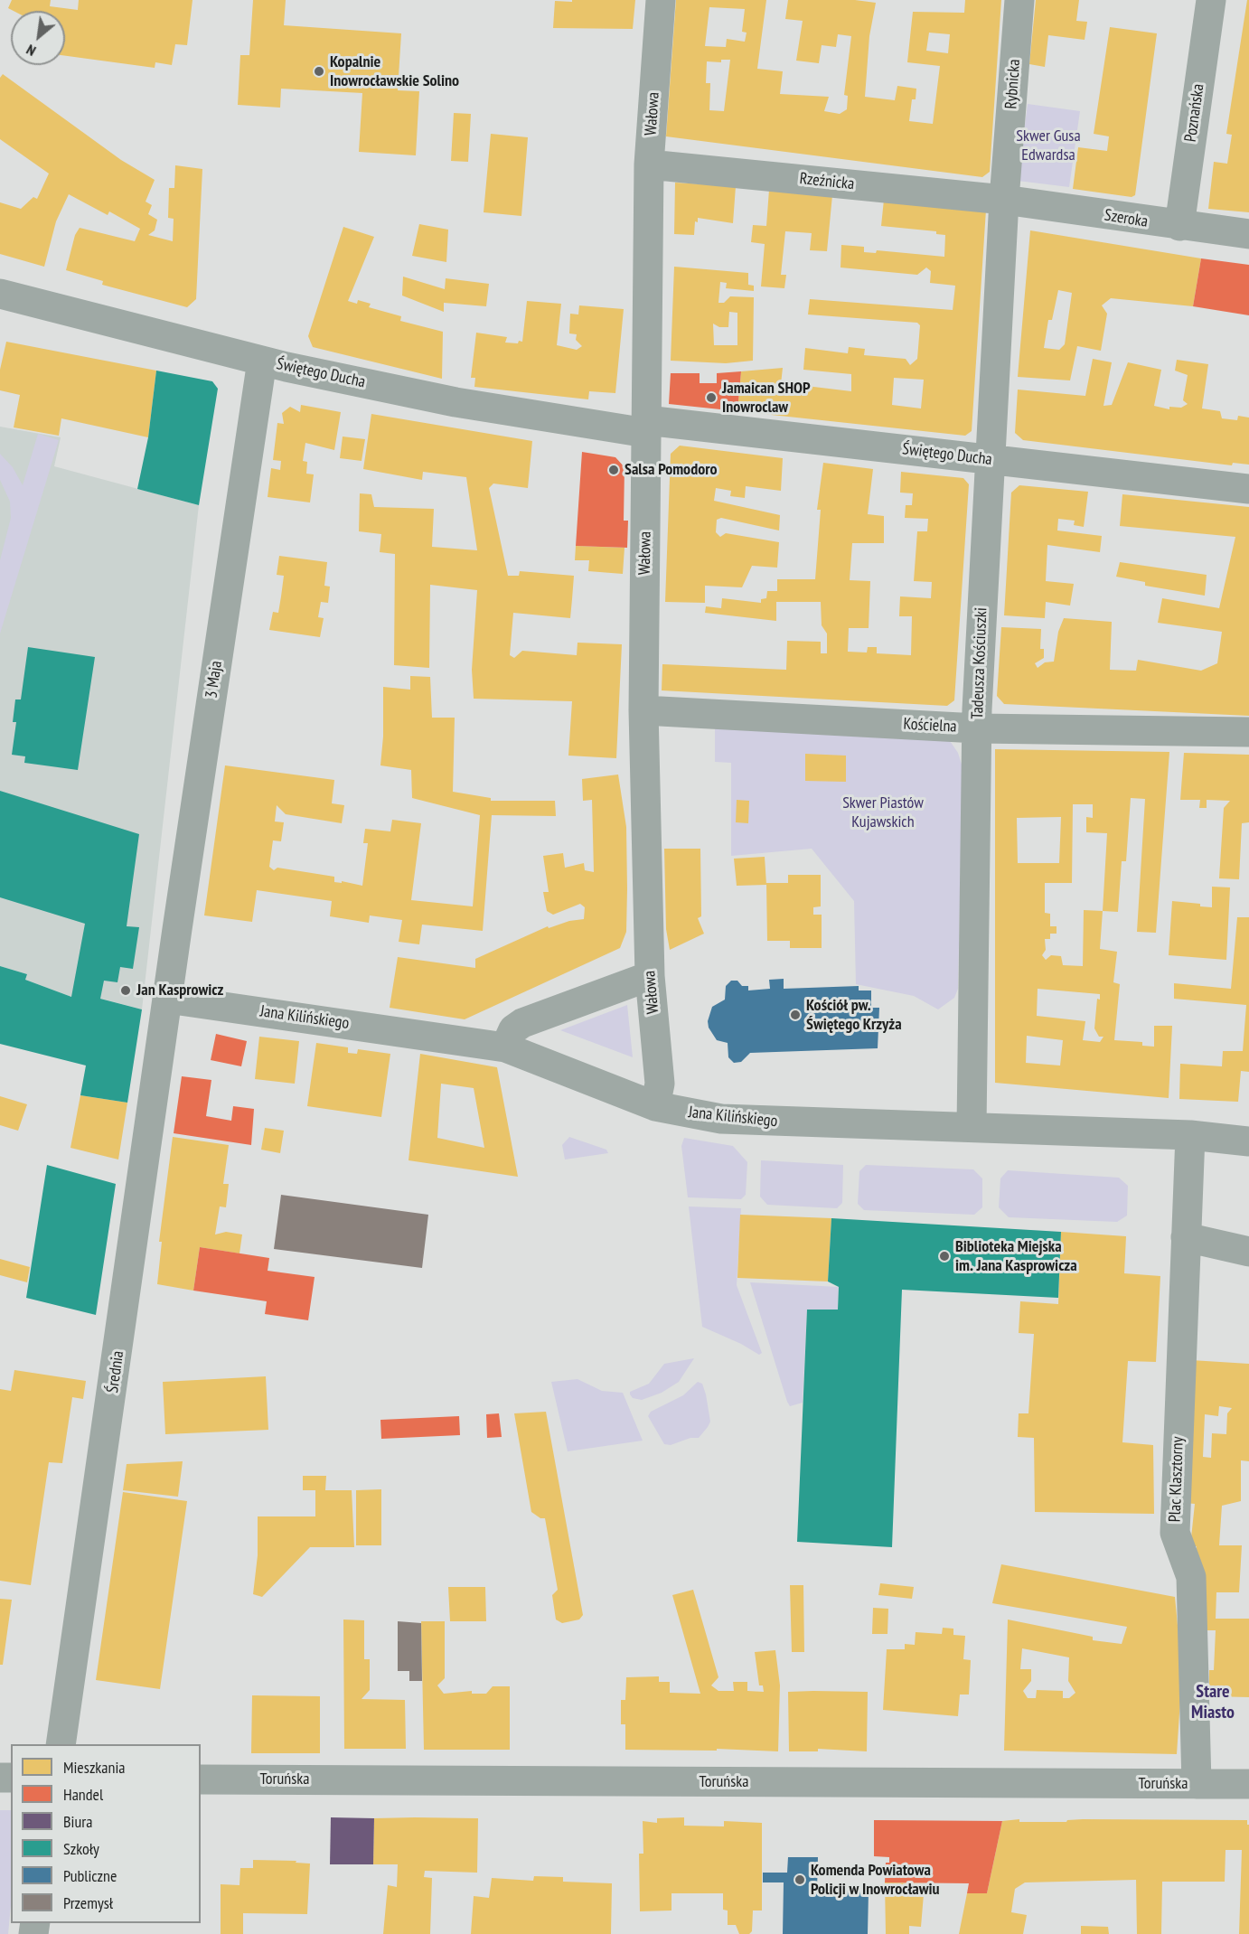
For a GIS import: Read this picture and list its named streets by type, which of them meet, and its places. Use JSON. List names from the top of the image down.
{
  "streets": {
    "street": [
      "Rybnicka",
      "Poznańska",
      "Wałowa",
      "Rzeźnicka",
      "Szeroka",
      "Świętego Ducha",
      "Tadeusza Kościuszki",
      "3 Maja",
      "Kościelna",
      "Jana Kilińskiego",
      "Średnia",
      "Plac Klasztorny",
      "Toruńska"
    ]
  },
  "crossings": [
    ["Rybnicka", "Rzeźnicka"],
    ["Rybnicka", "Szeroka"],
    ["Rybnicka", "Tadeusza Kościuszki"],
    ["Poznańska", "Szeroka"],
    ["Wałowa", "Rzeźnicka"],
    ["Wałowa", "Świętego Ducha"],
    ["Wałowa", "Kościelna"],
    ["Wałowa", "Jana Kilińskiego"],
    ["Rzeźnicka", "Szeroka"],
    ["Rzeźnicka", "Tadeusza Kościuszki"],
    ["Szeroka", "Tadeusza Kościuszki"],
    ["Świętego Ducha", "Tadeusza Kościuszki"],
    ["Świętego Ducha", "3 Maja"],
    ["Tadeusza Kościuszki", "Kościelna"],
    ["Tadeusza Kościuszki", "Jana Kilińskiego"],
    ["3 Maja", "Jana Kilińskiego"],
    ["3 Maja", "Średnia"],
    ["Jana Kilińskiego", "Średnia"],
    ["Plac Klasztorny", "Toruńska"]
  ],
  "districts": ["Stare Miasto"],
  "parks": ["Skwer Gusa Edwardsa", "Skwer Piastów Kujawskich"],
  "places": [
    "Kopalnie Inowrocławskie Solino",
    "Jamaican SHOP Inowroclaw",
    "Salsa Pomodoro",
    "Jan Kasprowicz",
    "Kościół pw. Świętego Krzyża",
    "Biblioteka Miejska im. Jana Kasprowicza",
    "Komenda Powiatowa Policji w Inowrocławiu"
  ],
  "legend": [
    "Mieszkania",
    "Handel",
    "Biura",
    "Szkoły",
    "Publiczne",
    "Przemysł"
  ],
  "north": "bottom left"
}
